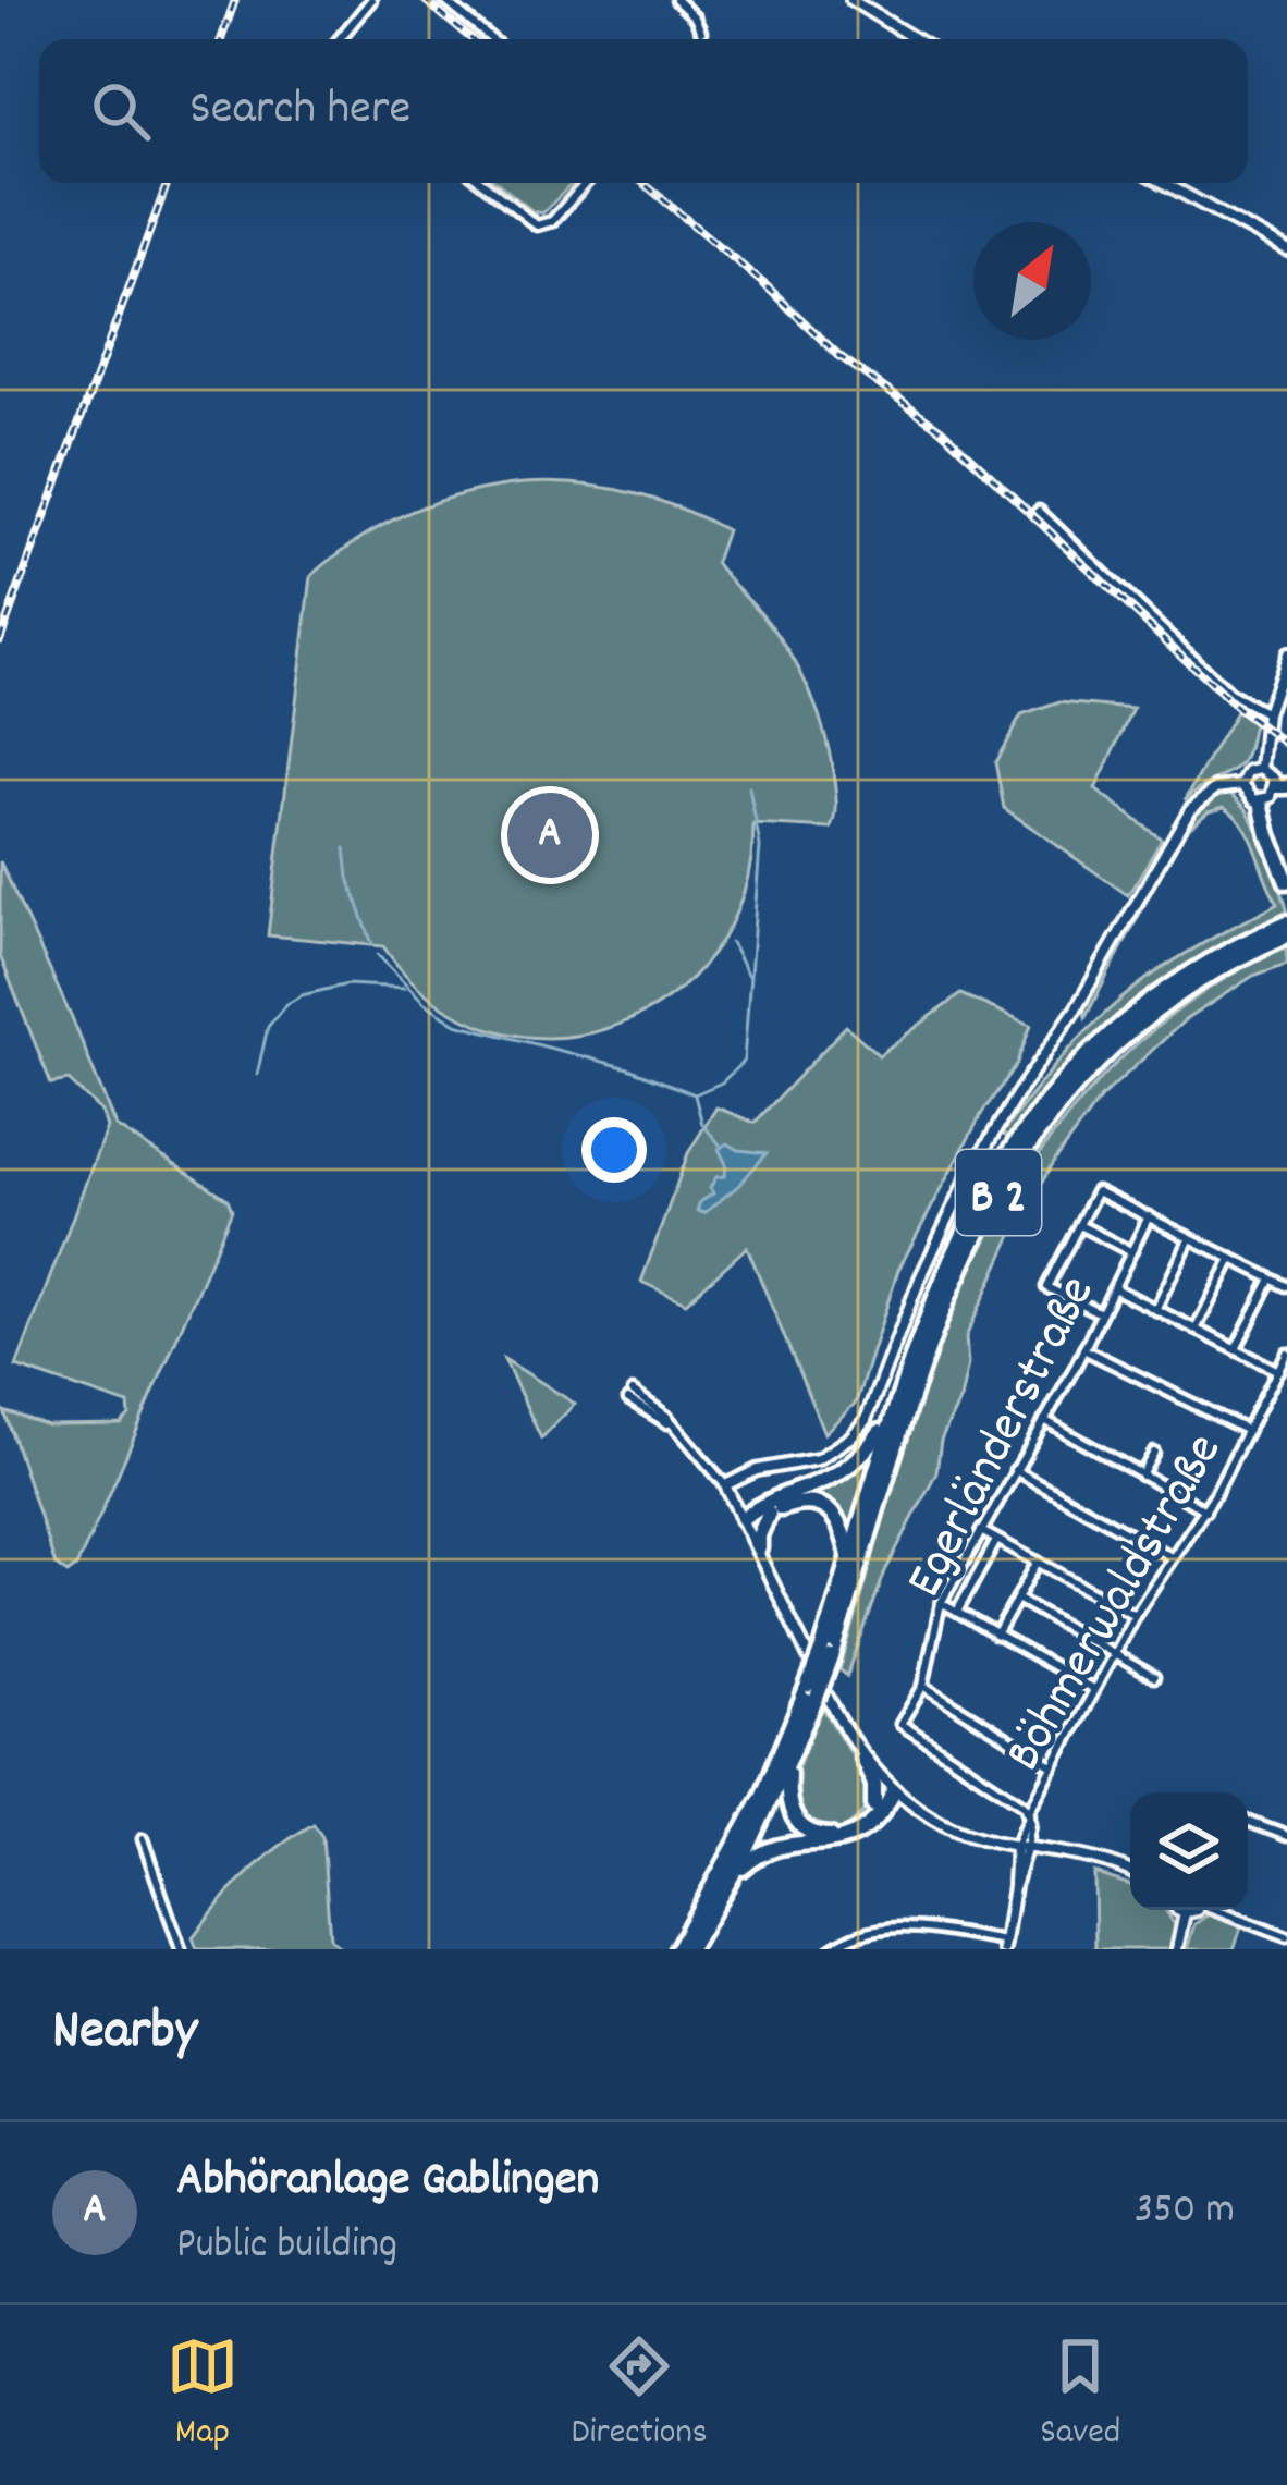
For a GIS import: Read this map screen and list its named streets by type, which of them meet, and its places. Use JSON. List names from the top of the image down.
{
  "streets": {
    "highway": ["B 2"],
    "street": ["Egerländerstraße", "Böhmerwaldstraße"]
  },
  "crossings": [
    ["Egerländerstraße", "Böhmerwaldstraße"]
  ],
  "north": "top right",
  "page": {
    "search": "Search here",
    "pins": "A",
    "heading": "Nearby",
    "list": [
      {
        "mark": "A",
        "name": "Abhöranlage Gablingen",
        "note": "Public building",
        "value": "350 m"
      }
    ],
    "nav": ["Map", "Directions", "Saved"]
  }
}
